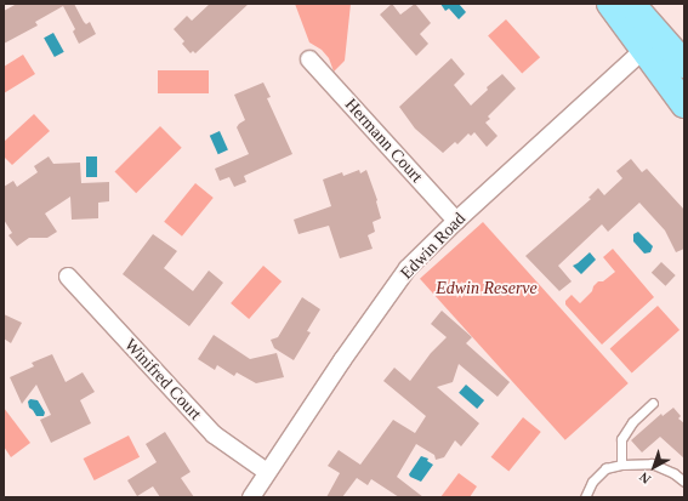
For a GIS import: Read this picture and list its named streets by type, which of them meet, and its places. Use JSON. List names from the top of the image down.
{
  "streets": {
    "street": ["Hermann Court", "Edwin Road", "Winifred Court"]
  },
  "crossings": [
    ["Hermann Court", "Edwin Road"],
    ["Edwin Road", "Winifred Court"]
  ],
  "parks": ["Edwin Reserve"],
  "north": "bottom left"
}
